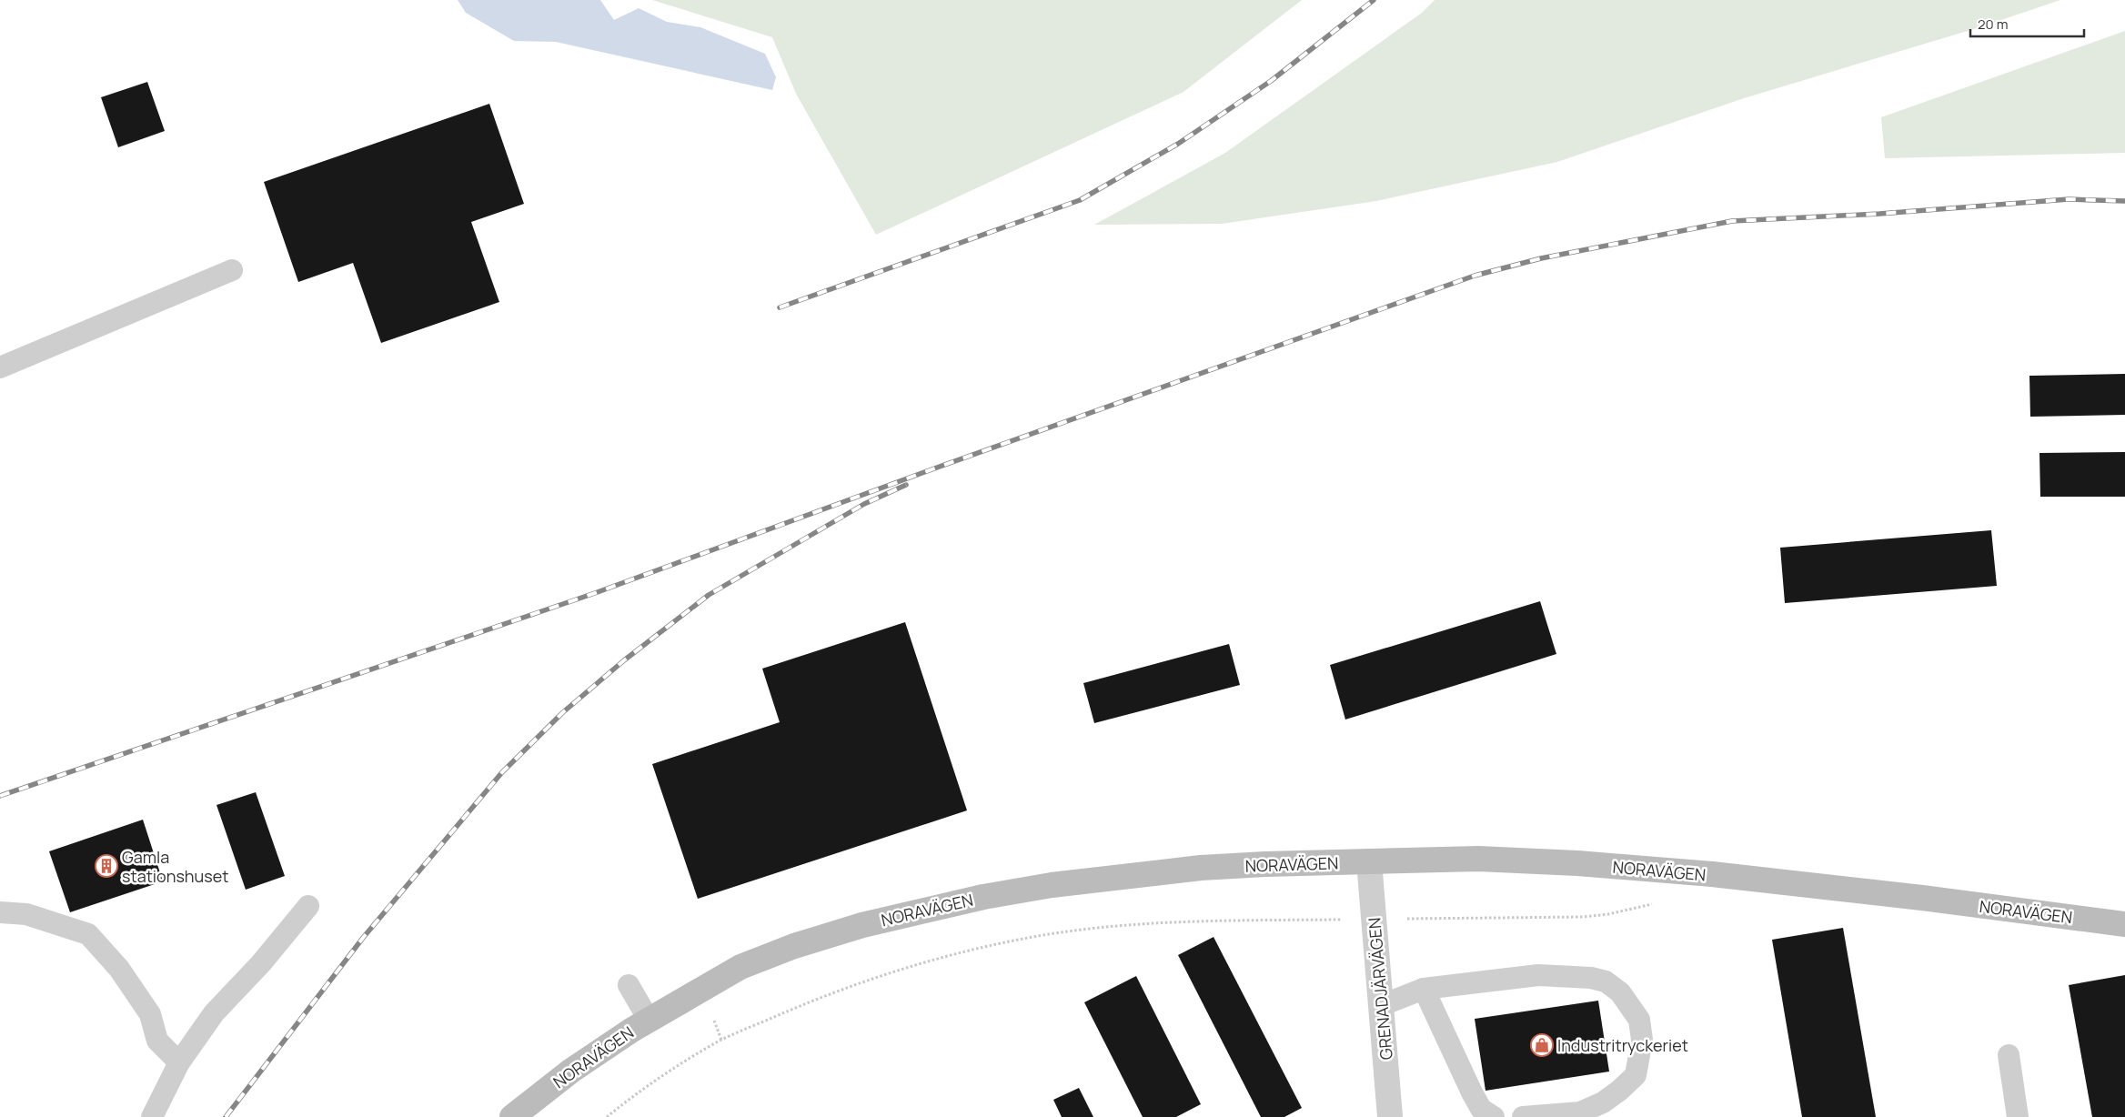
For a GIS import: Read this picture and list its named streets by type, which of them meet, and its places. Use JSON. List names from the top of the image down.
{
  "streets": {
    "street": ["NORAVÄGEN", "GRENADJÄRVÄGEN"]
  },
  "crossings": [
    ["NORAVÄGEN", "GRENADJÄRVÄGEN"]
  ],
  "places": {
    "building": ["Gamla stationshuset"],
    "shop": ["Industritryckeriet"]
  },
  "scale_bar": "20 m"
}
